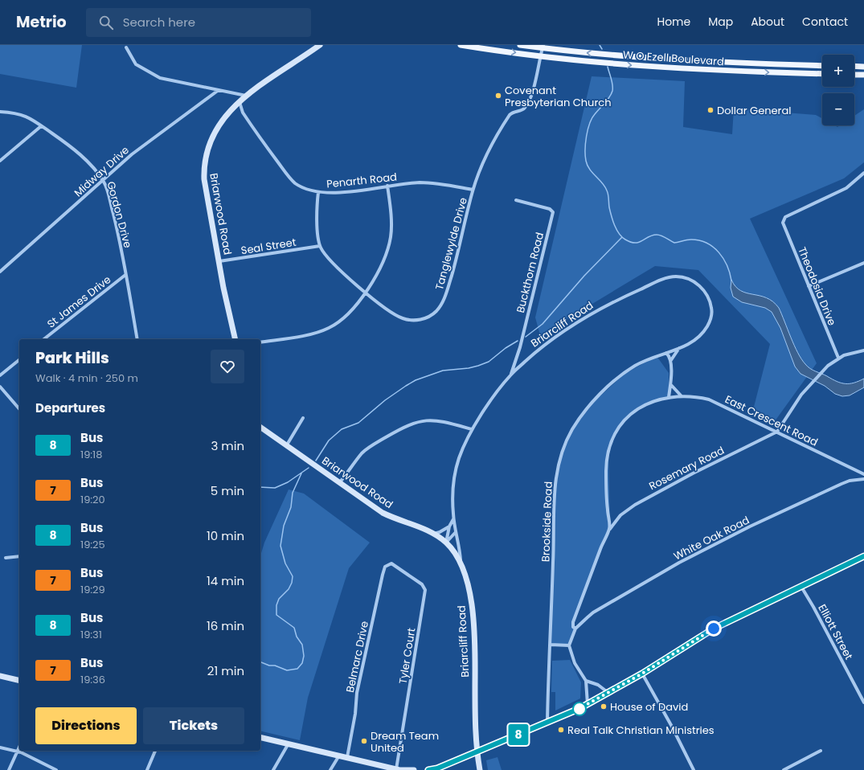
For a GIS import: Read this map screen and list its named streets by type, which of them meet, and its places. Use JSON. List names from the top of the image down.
{
  "streets": {
    "main road": ["W O Ezell Boulevard"],
    "street": [
      "Midway Drive",
      "Penarth Road",
      "Briarwood Road",
      "Gordon Drive",
      "Tanglewylde Drive",
      "Seal Street",
      "Buckthorn Road",
      "Theodosia Drive",
      "St James Drive",
      "Briarcliff Road",
      "East Crescent Road",
      "Rosemary Road",
      "Brookside Road",
      "White Oak Road",
      "Elliott Street",
      "Tyler Court",
      "Belmarc Drive"
    ]
  },
  "crossings": [
    ["W O Ezell Boulevard", "Tanglewylde Drive"],
    ["Midway Drive", "Gordon Drive"],
    ["Penarth Road", "Briarwood Road"],
    ["Penarth Road", "Tanglewylde Drive"],
    ["Briarwood Road", "Seal Street"],
    ["Briarwood Road", "Briarcliff Road"],
    ["Gordon Drive", "St James Drive"],
    ["Tanglewylde Drive", "Seal Street"],
    ["Buckthorn Road", "Briarcliff Road"],
    ["Briarcliff Road", "Brookside Road"],
    ["East Crescent Road", "Rosemary Road"],
    ["Rosemary Road", "White Oak Road"],
    ["Tyler Court", "Belmarc Drive"]
  ],
  "places": [
    "Covenant Presbyterian Church",
    "Dollar General",
    "House of David",
    "Real Talk Christian Ministries",
    "Dream Team United"
  ],
  "lines": ["bus line 8"],
  "page": {
    "header": "Metrio",
    "search": "Search here",
    "nav": [
      "Home",
      "Map",
      "About",
      "Contact"
    ],
    "on_map": "8",
    "map_buttons": ["+", "−"],
    "heading": [
      ["Park Hills", "Walk · 4 min · 250 m"],
      "Departures"
    ],
    "list": [
      {
        "mark": "8",
        "name": "Bus",
        "note": "19:18",
        "value": "3 min"
      },
      {
        "mark": "7",
        "name": "Bus",
        "note": "19:20",
        "value": "5 min"
      },
      {
        "mark": "8",
        "name": "Bus",
        "note": "19:25",
        "value": "10 min"
      },
      {
        "mark": "7",
        "name": "Bus",
        "note": "19:29",
        "value": "14 min"
      },
      {
        "mark": "8",
        "name": "Bus",
        "note": "19:31",
        "value": "16 min"
      },
      {
        "mark": "7",
        "name": "Bus",
        "note": "19:36",
        "value": "21 min"
      }
    ],
    "buttons": ["Directions", "Tickets"]
  }
}
